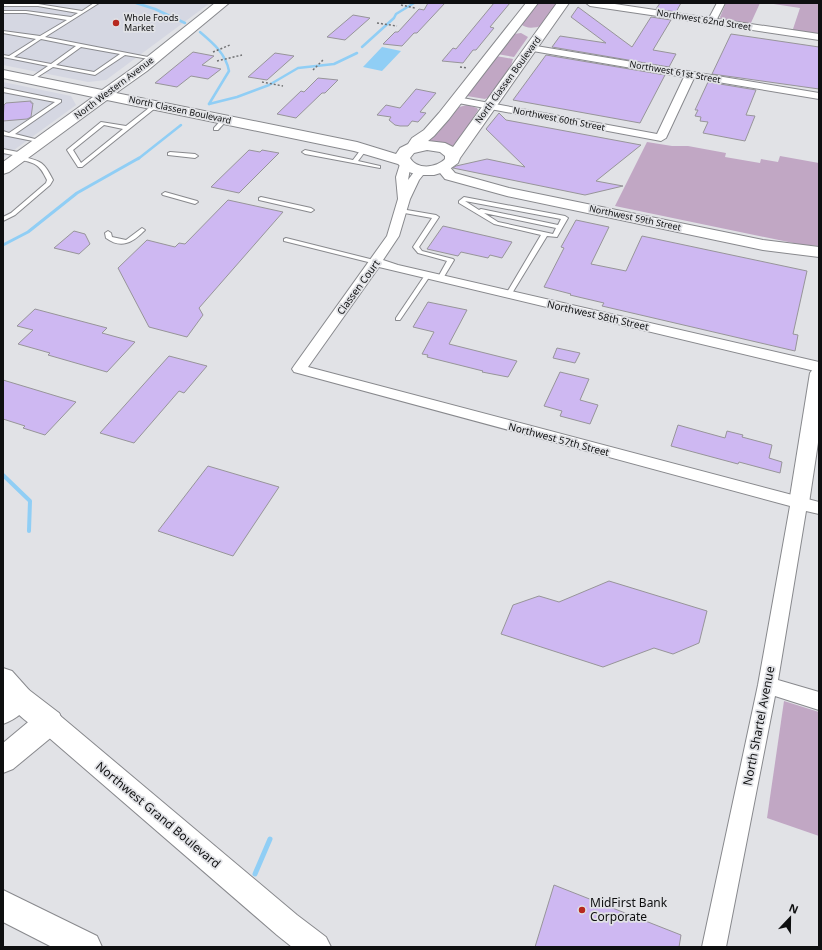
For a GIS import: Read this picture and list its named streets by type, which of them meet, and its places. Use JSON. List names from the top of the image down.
{
  "streets": {
    "main road": ["North Classen Boulevard", "North Western Avenue", "Northwest Grand Boulevard"],
    "street": [
      "Northwest 62nd Street",
      "Northwest 61st Street",
      "Northwest 60th Street",
      "Northwest 59th Street",
      "Classen Court",
      "Northwest 58th Street",
      "Northwest 57th Street",
      "North Shartel Avenue"
    ]
  },
  "crossings": [
    ["Northwest 61st Street", "North Classen Boulevard"],
    ["Northwest 61st Street", "Northwest 60th Street"],
    ["North Classen Boulevard", "North Western Avenue"],
    ["North Classen Boulevard", "Northwest 60th Street"],
    ["North Classen Boulevard", "Northwest 59th Street"],
    ["North Classen Boulevard", "Classen Court"],
    ["Northwest 59th Street", "Classen Court"],
    ["Classen Court", "Northwest 58th Street"],
    ["Classen Court", "Northwest 57th Street"],
    ["Northwest 57th Street", "North Shartel Avenue"]
  ],
  "places": ["Whole Foods Market", "MidFirst Bank Corporate"],
  "north": "top"
}
